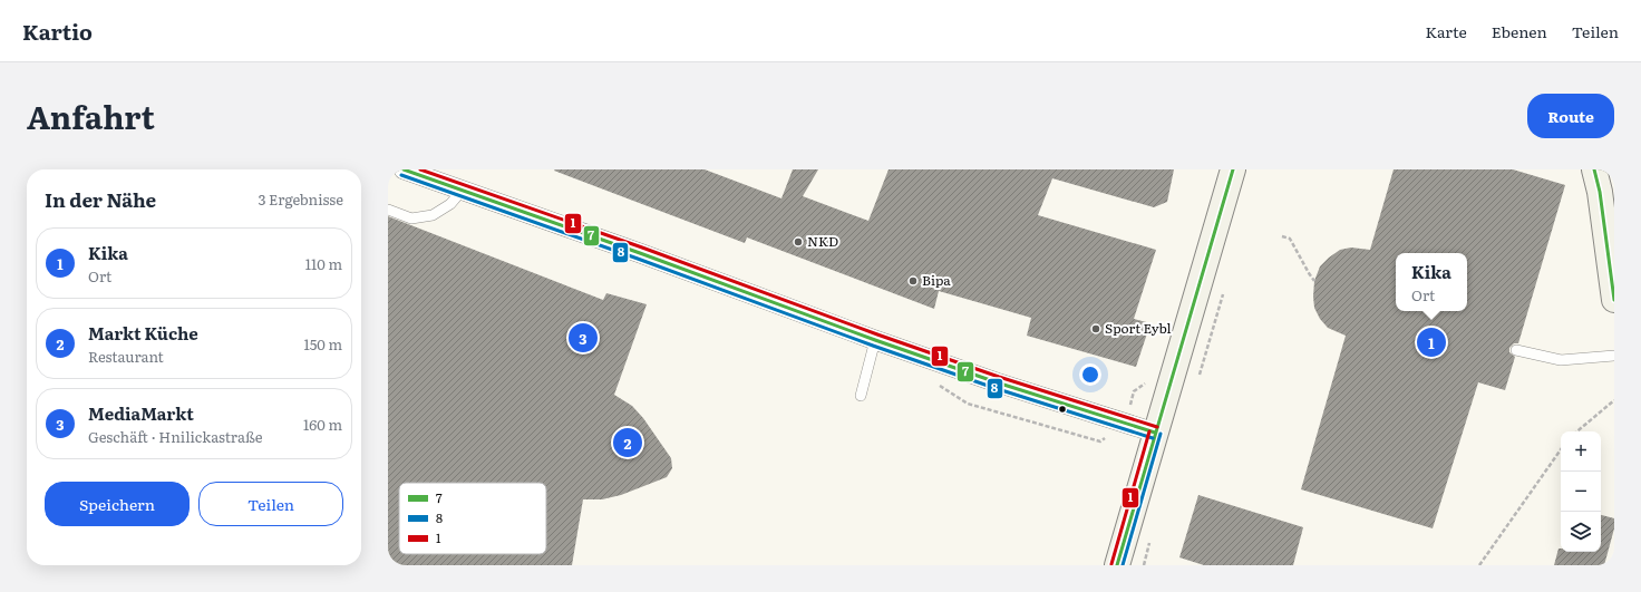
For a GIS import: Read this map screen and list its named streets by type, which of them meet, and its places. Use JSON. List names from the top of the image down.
{
  "places": ["NKD", "Bipa", "Sport Eybl"],
  "lines": ["transit line 7", "transit line 1", "transit line 8"],
  "legend": ["7", "8", "1"],
  "page": {
    "header": "Kartio",
    "nav": ["Karte", "Ebenen", "Teilen"],
    "title": "Anfahrt",
    "buttons": [
      "Route",
      ["Speichern", "Teilen"]
    ],
    "heading": ["In der Nähe", "3 Ergebnisse"],
    "list": [
      {
        "mark": "1",
        "name": "Kika",
        "note": "Ort",
        "value": "110 m"
      },
      {
        "mark": "2",
        "name": "Markt Küche",
        "note": "Restaurant",
        "value": "150 m"
      },
      {
        "mark": "3",
        "name": "MediaMarkt",
        "note": "Geschäft · Hnilickastraße",
        "value": "160 m"
      }
    ],
    "popup": ["Kika", "Ort"],
    "pins": ["3", "1", "2"],
    "map_buttons": ["+", "−"]
  }
}
